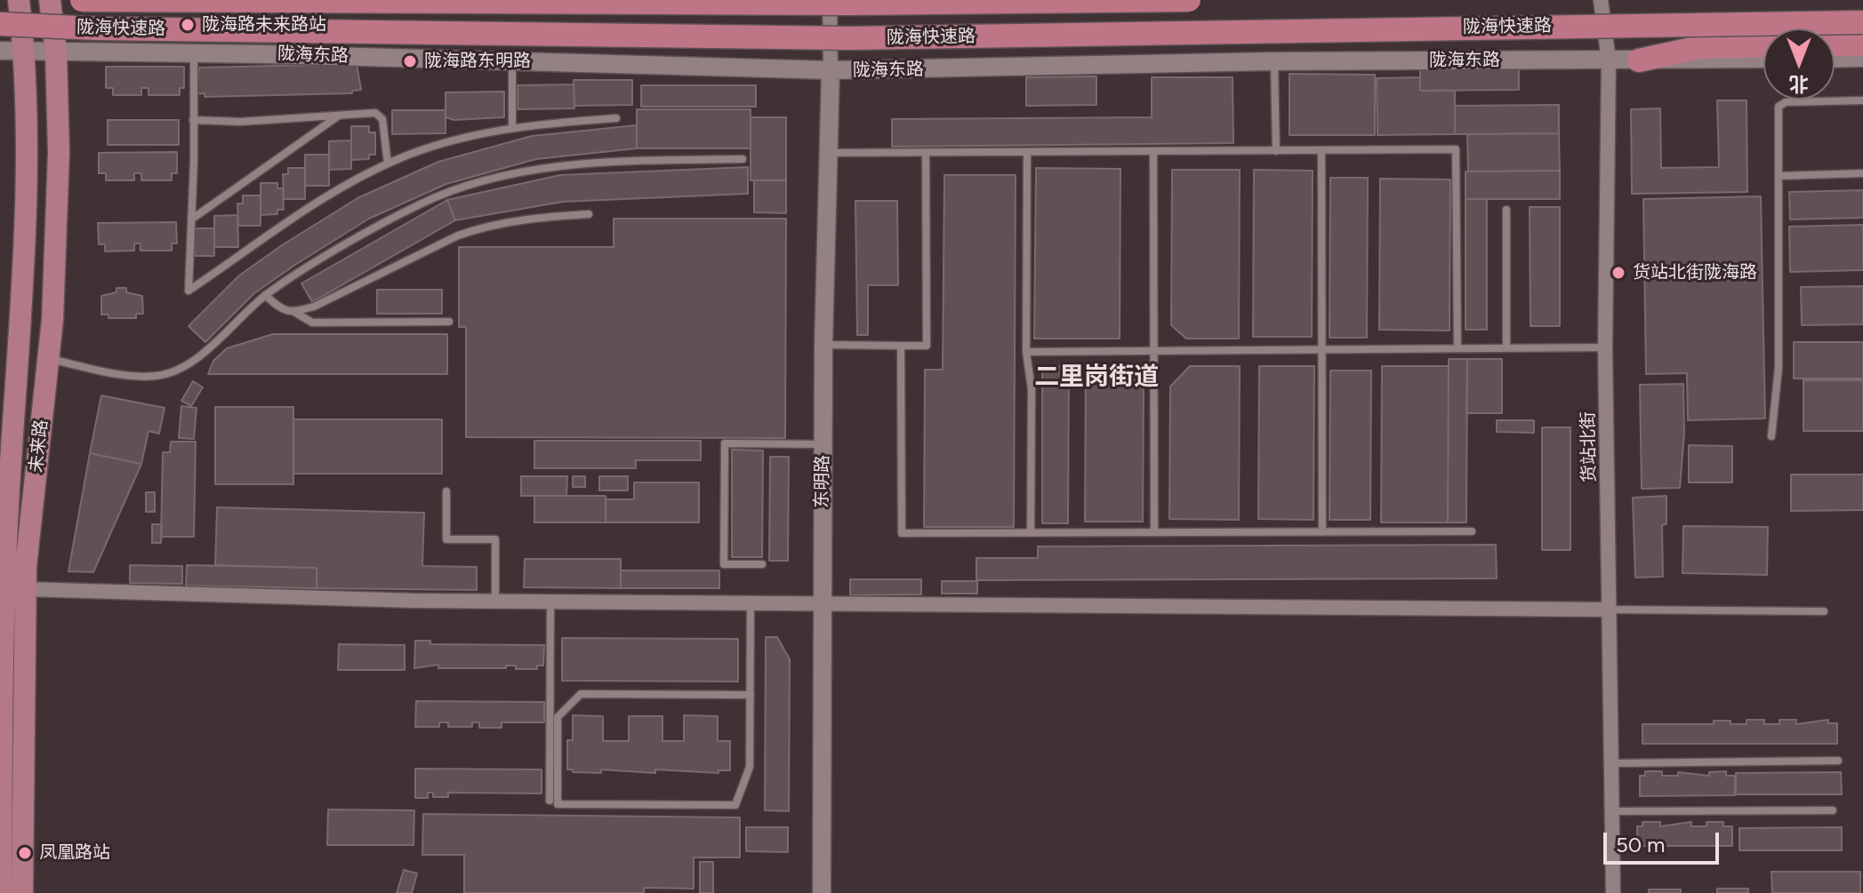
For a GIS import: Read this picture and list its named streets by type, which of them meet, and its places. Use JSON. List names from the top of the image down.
{
  "streets": {
    "highway": ["陇海快速路"],
    "main road": ["未来路"],
    "street": ["陇海东路", "货站北街", "东明路"]
  },
  "crossings": [
    ["陇海东路", "未来路"],
    ["陇海东路", "货站北街"],
    ["陇海东路", "东明路"]
  ],
  "districts": ["二里岗街道"],
  "places": [
    "陇海路未来路站",
    "陇海路东明路",
    "货站北街陇海路",
    "凤凰路站"
  ],
  "scale_bar": "50 m",
  "north": "bottom"
}
